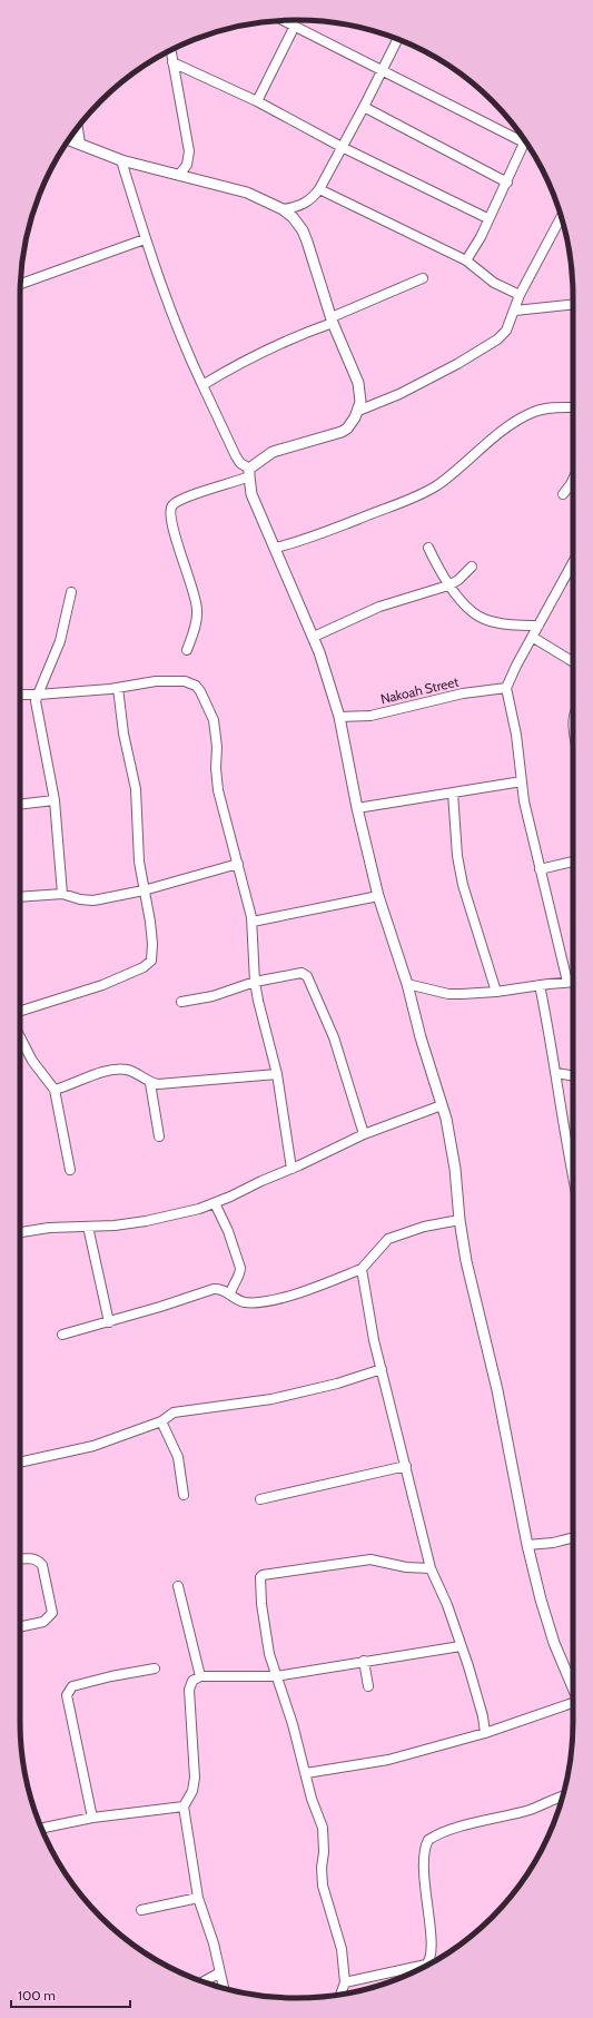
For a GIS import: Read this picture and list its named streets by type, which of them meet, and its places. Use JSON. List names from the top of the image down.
{
  "streets": {
    "street": ["Nakoah Street"]
  },
  "scale_bar": "100 m"
}
